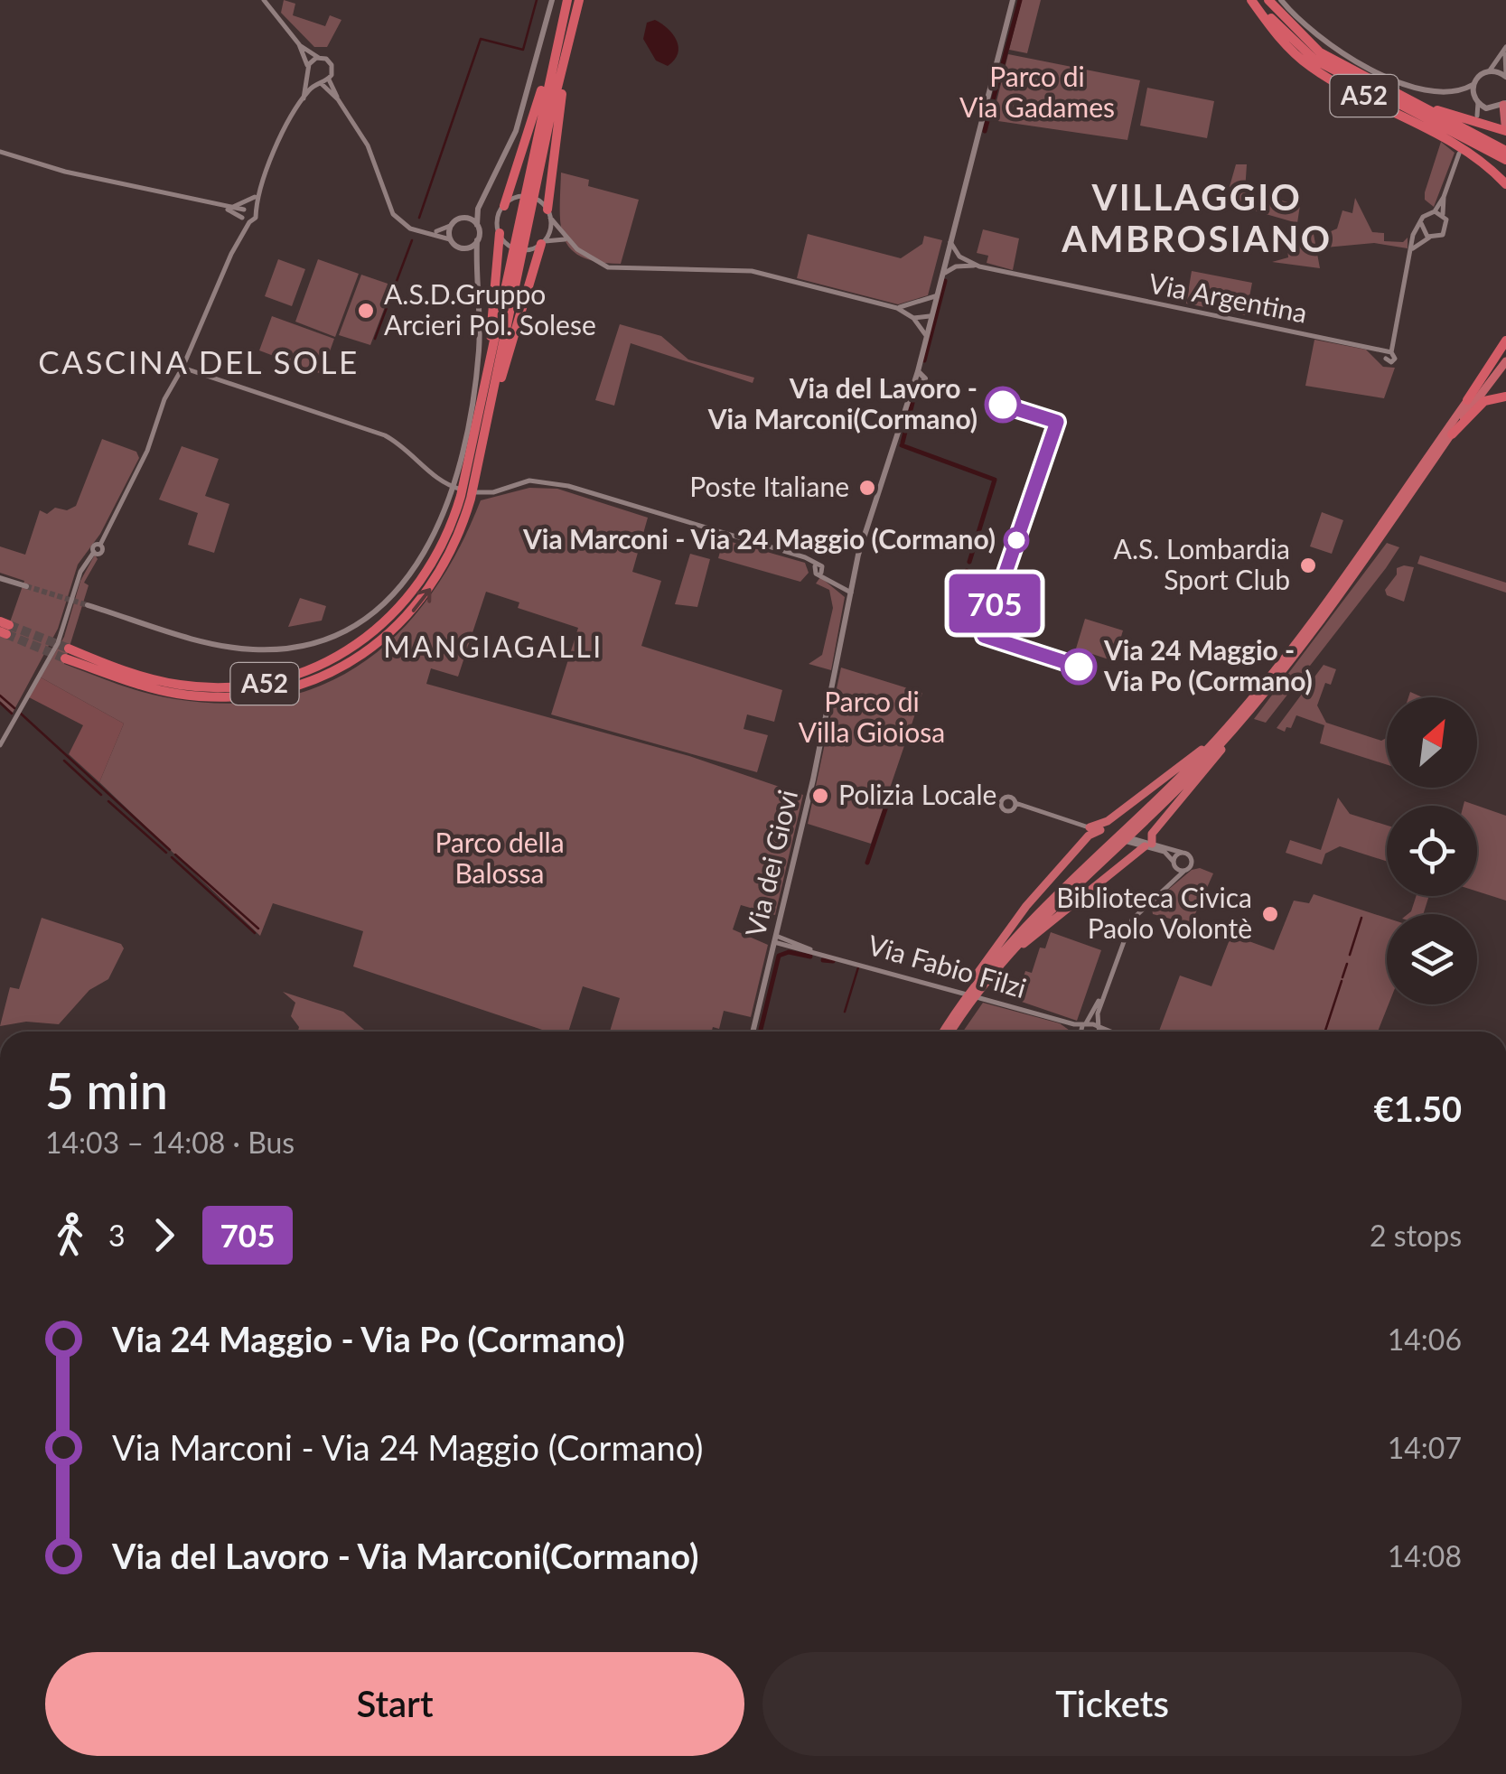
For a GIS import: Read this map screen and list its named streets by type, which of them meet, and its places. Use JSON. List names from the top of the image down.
{
  "streets": {
    "highway": ["A52"],
    "main road": ["Via dei Giovi"],
    "street": ["Via Argentina", "Via Fabio Filzi"]
  },
  "crossings": [
    ["Via dei Giovi", "Via Fabio Filzi"]
  ],
  "districts": ["VILLAGGIO AMBROSIANO", "CASCINA DEL SOLE", "MANGIAGALLI"],
  "parks": ["Parco di Via Gadames", "Parco di Villa Gioiosa", "Parco della Balossa"],
  "places": [
    "A.S.D.Gruppo Arcieri Pol. Solese",
    "Via del Lavoro - Via Marconi(Cormano)",
    "Poste Italiane",
    "Via Marconi - Via 24 Maggio (Cormano)",
    "A.S. Lombardia Sport Club",
    "Via 24 Maggio - Via Po (Cormano)",
    "Polizia Locale",
    "Biblioteca Civica Paolo Volontè"
  ],
  "lines": ["bus line 705"],
  "north": "top right",
  "page": {
    "on_map": "705",
    "heading": ["5 min", "14:03 – 14:08 · Bus", "€1.50"],
    "legs": ["3", "705", "2 stops"],
    "list": [
      {
        "name": "Via 24 Maggio - Via Po (Cormano)",
        "value": "14:06"
      },
      {
        "name": "Via Marconi - Via 24 Maggio (Cormano)",
        "value": "14:07"
      },
      {
        "name": "Via del Lavoro - Via Marconi(Cormano)",
        "value": "14:08"
      }
    ],
    "buttons": ["Start", "Tickets"]
  }
}
